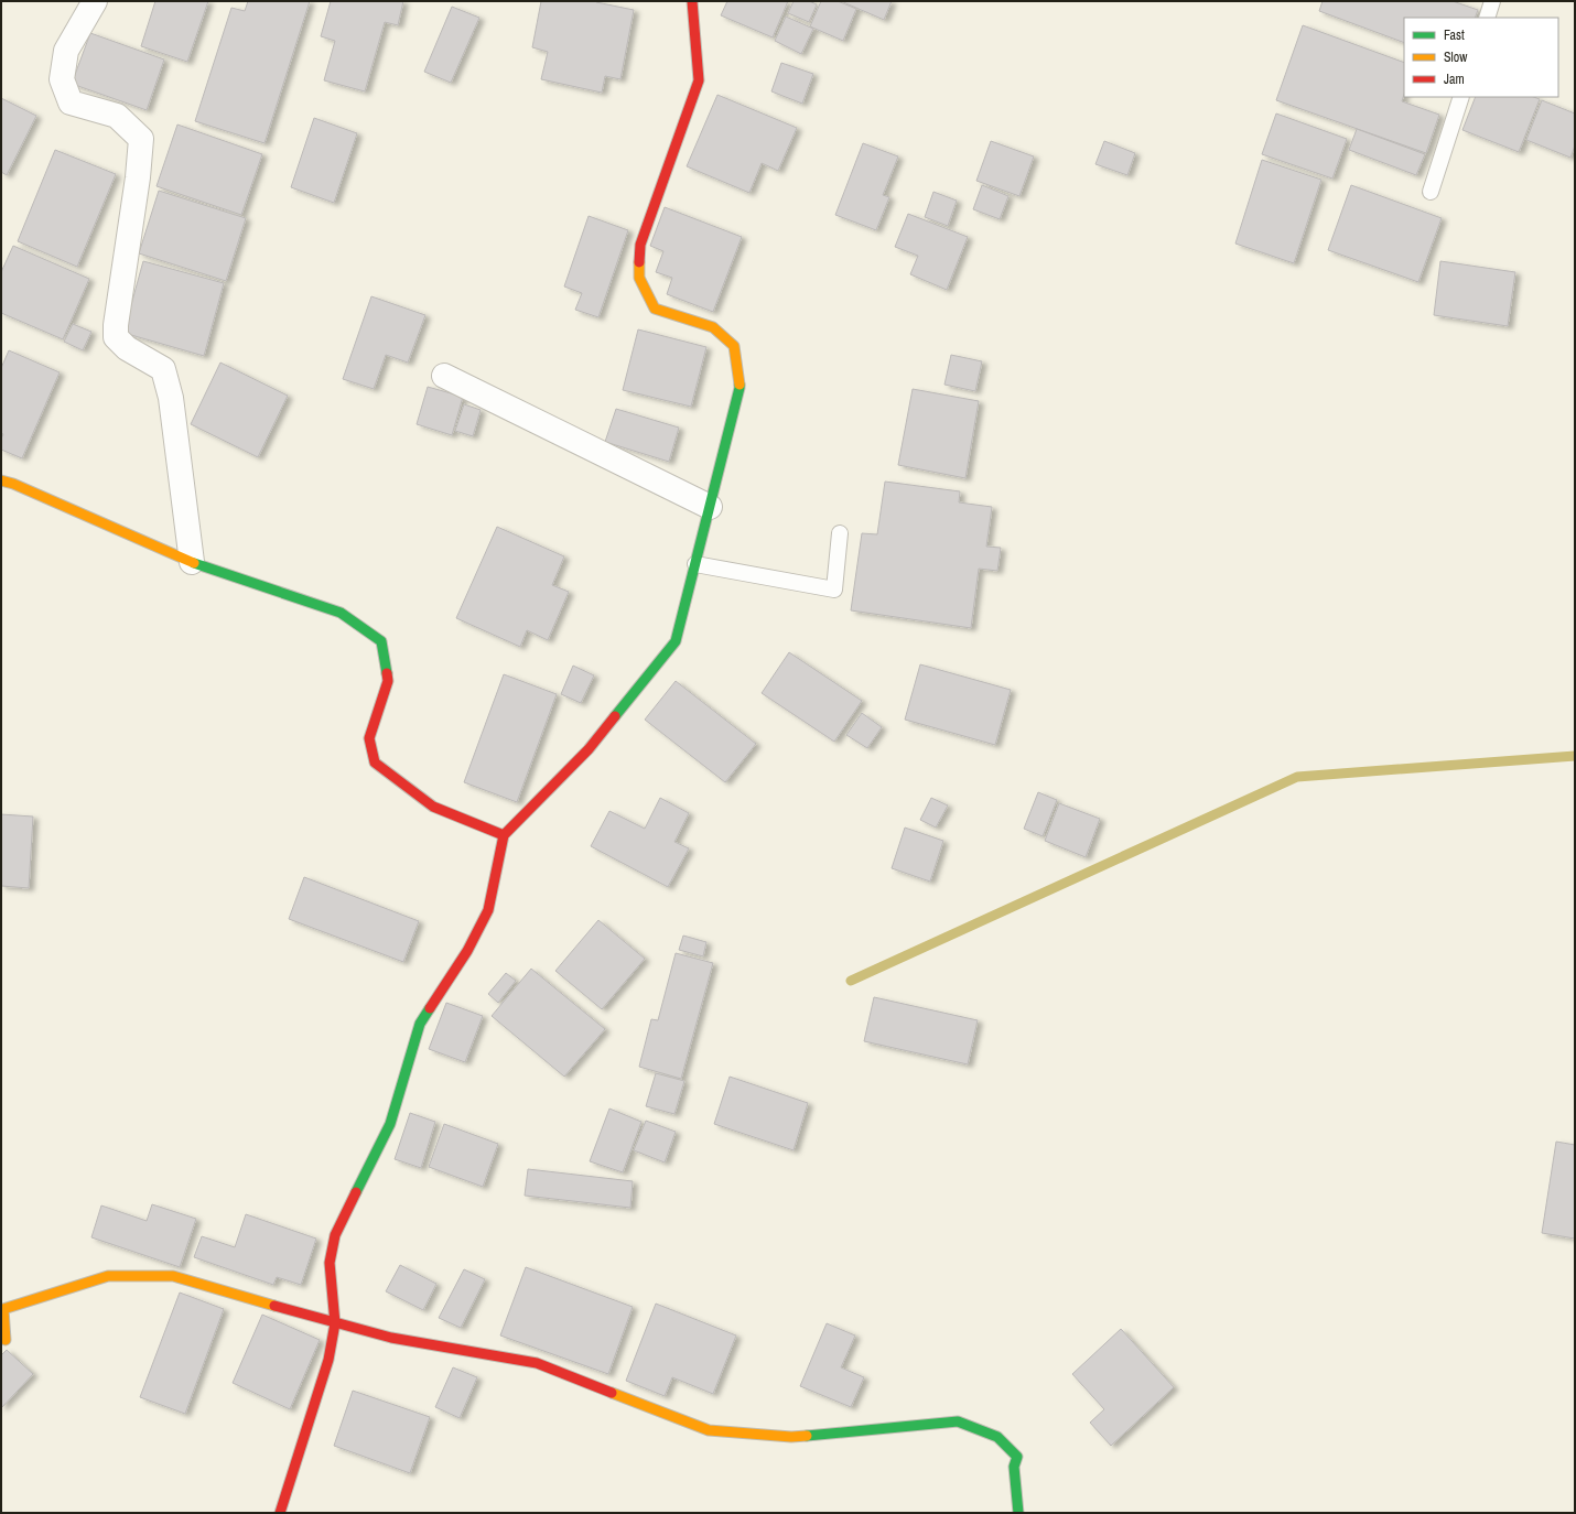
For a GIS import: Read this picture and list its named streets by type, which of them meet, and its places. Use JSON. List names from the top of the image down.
{
  "legend": ["Fast", "Slow", "Jam"]
}
